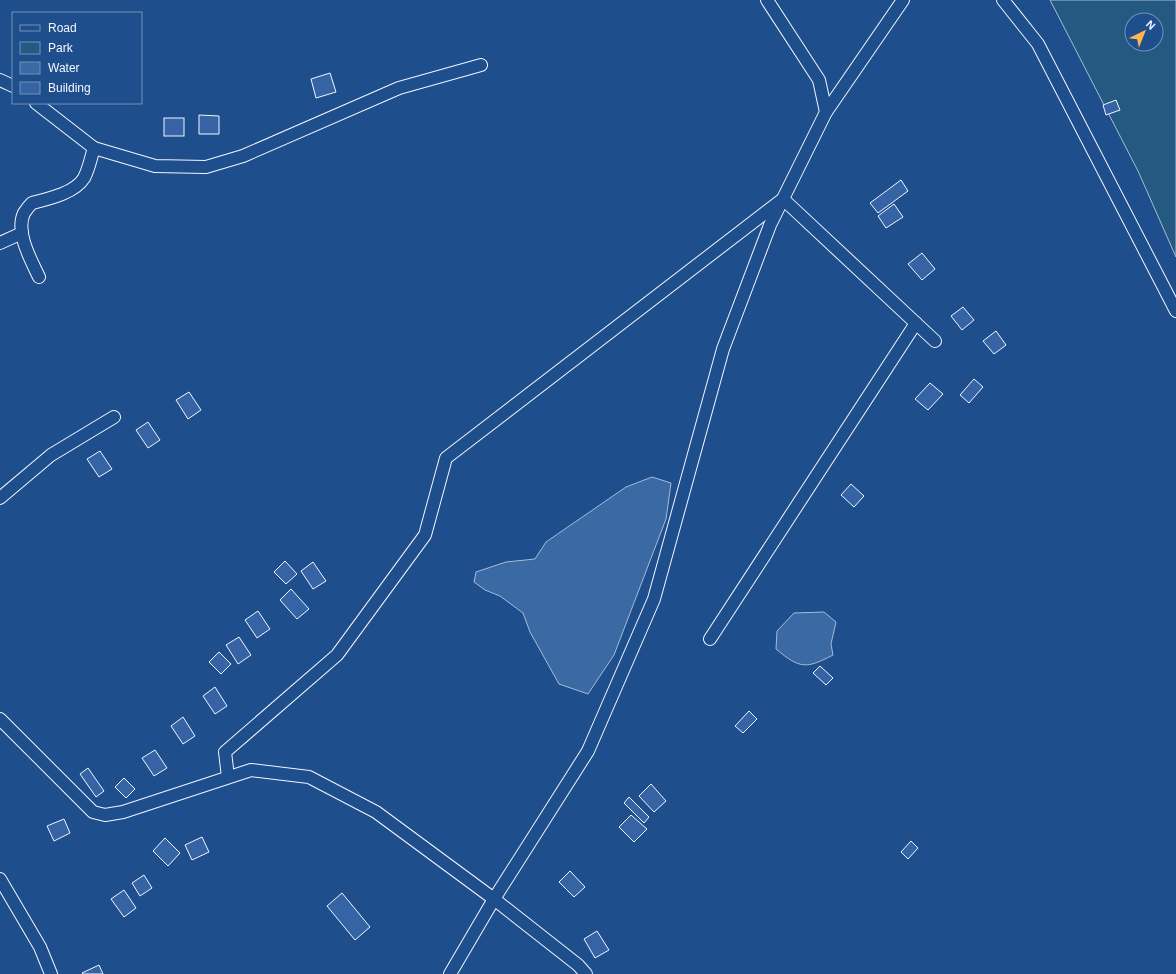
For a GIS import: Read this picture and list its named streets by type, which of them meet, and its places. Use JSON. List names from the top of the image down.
{
  "legend": [
    "Road",
    "Park",
    "Water",
    "Building"
  ],
  "north": "top right"
}
